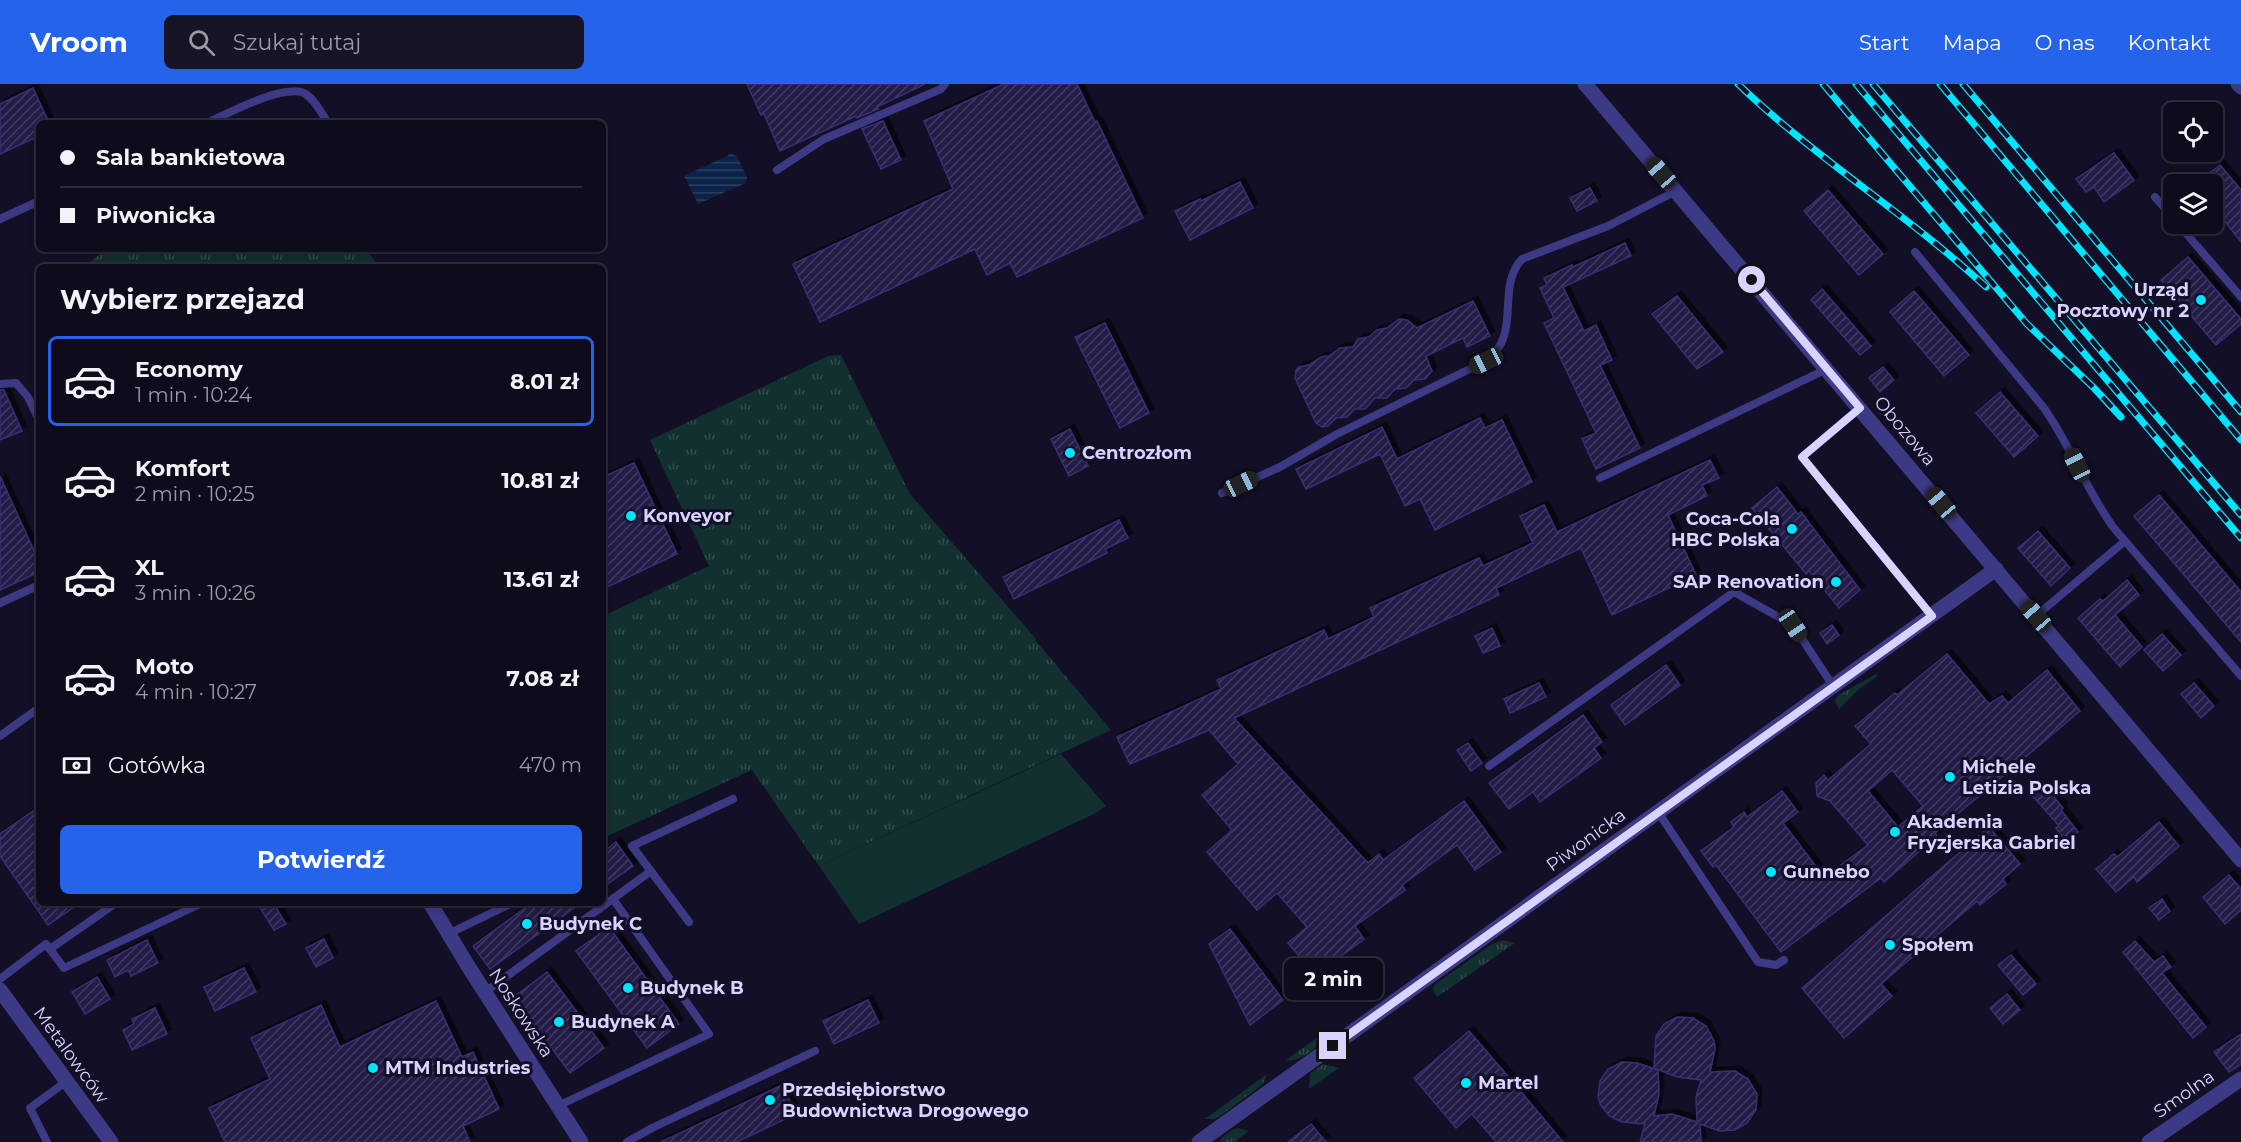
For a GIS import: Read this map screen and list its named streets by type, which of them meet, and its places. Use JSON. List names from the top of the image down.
{
  "streets": {
    "street": [
      "Obozowa",
      "Piwonicka",
      "Noskowska",
      "Metalowców",
      "Smolna"
    ]
  },
  "crossings": [
    ["Obozowa", "Piwonicka"]
  ],
  "places": [
    "Urząd Pocztowy nr 2",
    "Centrozłom",
    "Konveyor",
    "Coca-Cola HBC Polska",
    "SAP Renovation",
    "Michele Letizia Polska",
    "Akademia Fryzjerska Gabriel",
    "Gunnebo",
    "Budynek C",
    "Społem",
    "Budynek B",
    "Budynek A",
    "MTM Industries",
    "Martel",
    "Przedsiębiorstwo Budownictwa Drogowego"
  ],
  "page": {
    "header": "Vroom",
    "search": "Szukaj tutaj",
    "nav": [
      "Start",
      "Mapa",
      "O nas",
      "Kontakt"
    ],
    "banner": ["Sala bankietowa", "Piwonicka"],
    "heading": "Wybierz przejazd",
    "list": [
      {
        "name": "Economy",
        "note": "1 min · 10:24",
        "value": "8.01 zł"
      },
      {
        "name": "Komfort",
        "note": "2 min · 10:25",
        "value": "10.81 zł"
      },
      {
        "name": "XL",
        "note": "3 min · 10:26",
        "value": "13.61 zł"
      },
      {
        "name": "Moto",
        "note": "4 min · 10:27",
        "value": "7.08 zł"
      }
    ],
    "pay": ["Gotówka", "470 m"],
    "buttons": "Potwierdź",
    "bubble": "2 min"
  }
}
